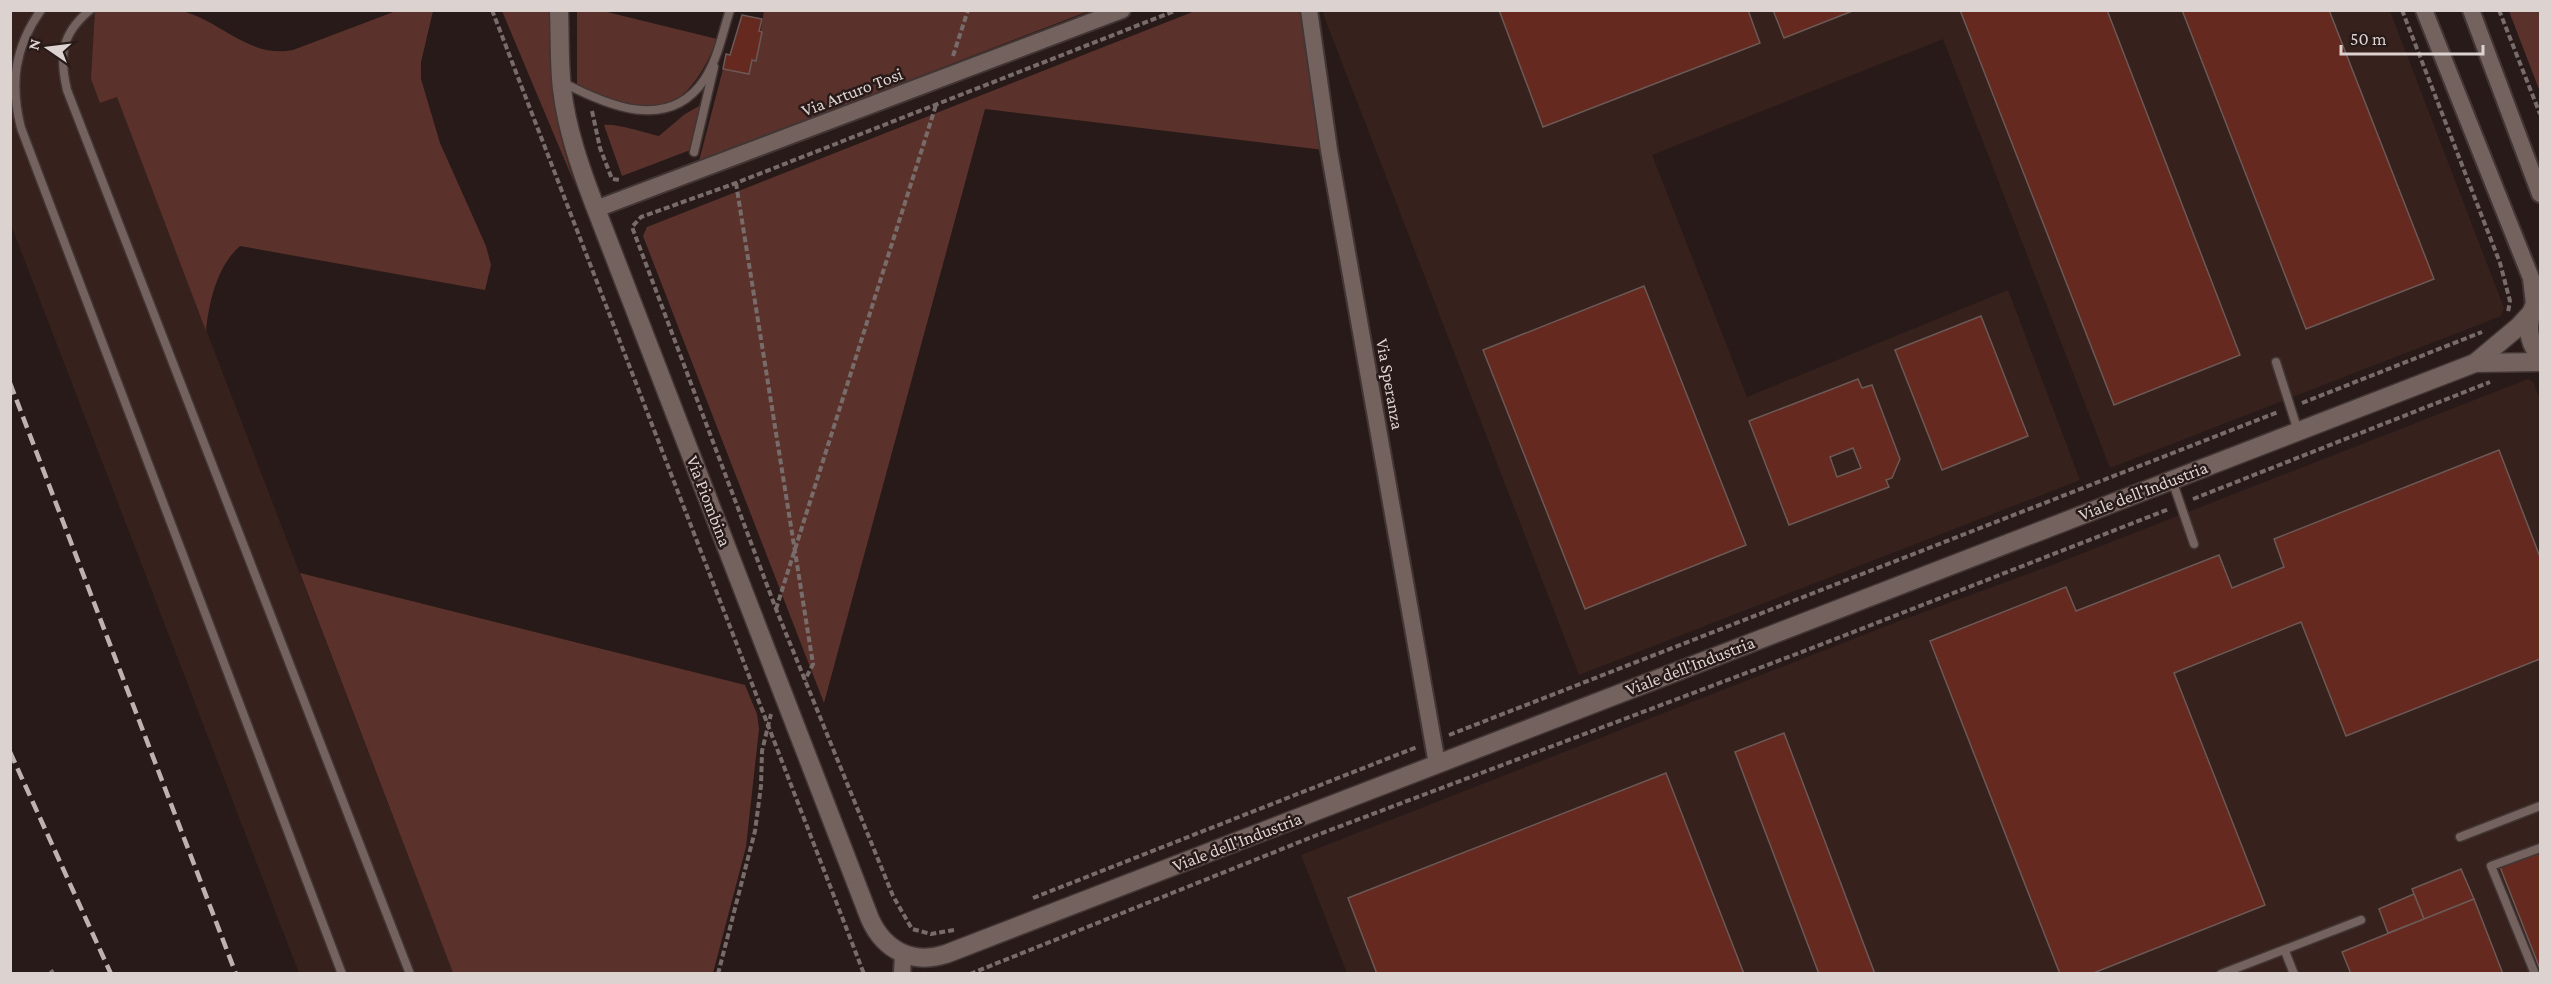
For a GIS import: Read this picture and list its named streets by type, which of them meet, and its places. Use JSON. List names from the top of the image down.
{
  "streets": {
    "street": [
      "Via Arturo Tosi",
      "Via Speranza",
      "Viale dell'Industria",
      "Via Piombina"
    ]
  },
  "crossings": [
    ["Via Arturo Tosi", "Via Piombina"],
    ["Via Speranza", "Viale dell'Industria"],
    ["Viale dell'Industria", "Via Piombina"]
  ],
  "scale_bar": "50 m",
  "north": "left"
}
